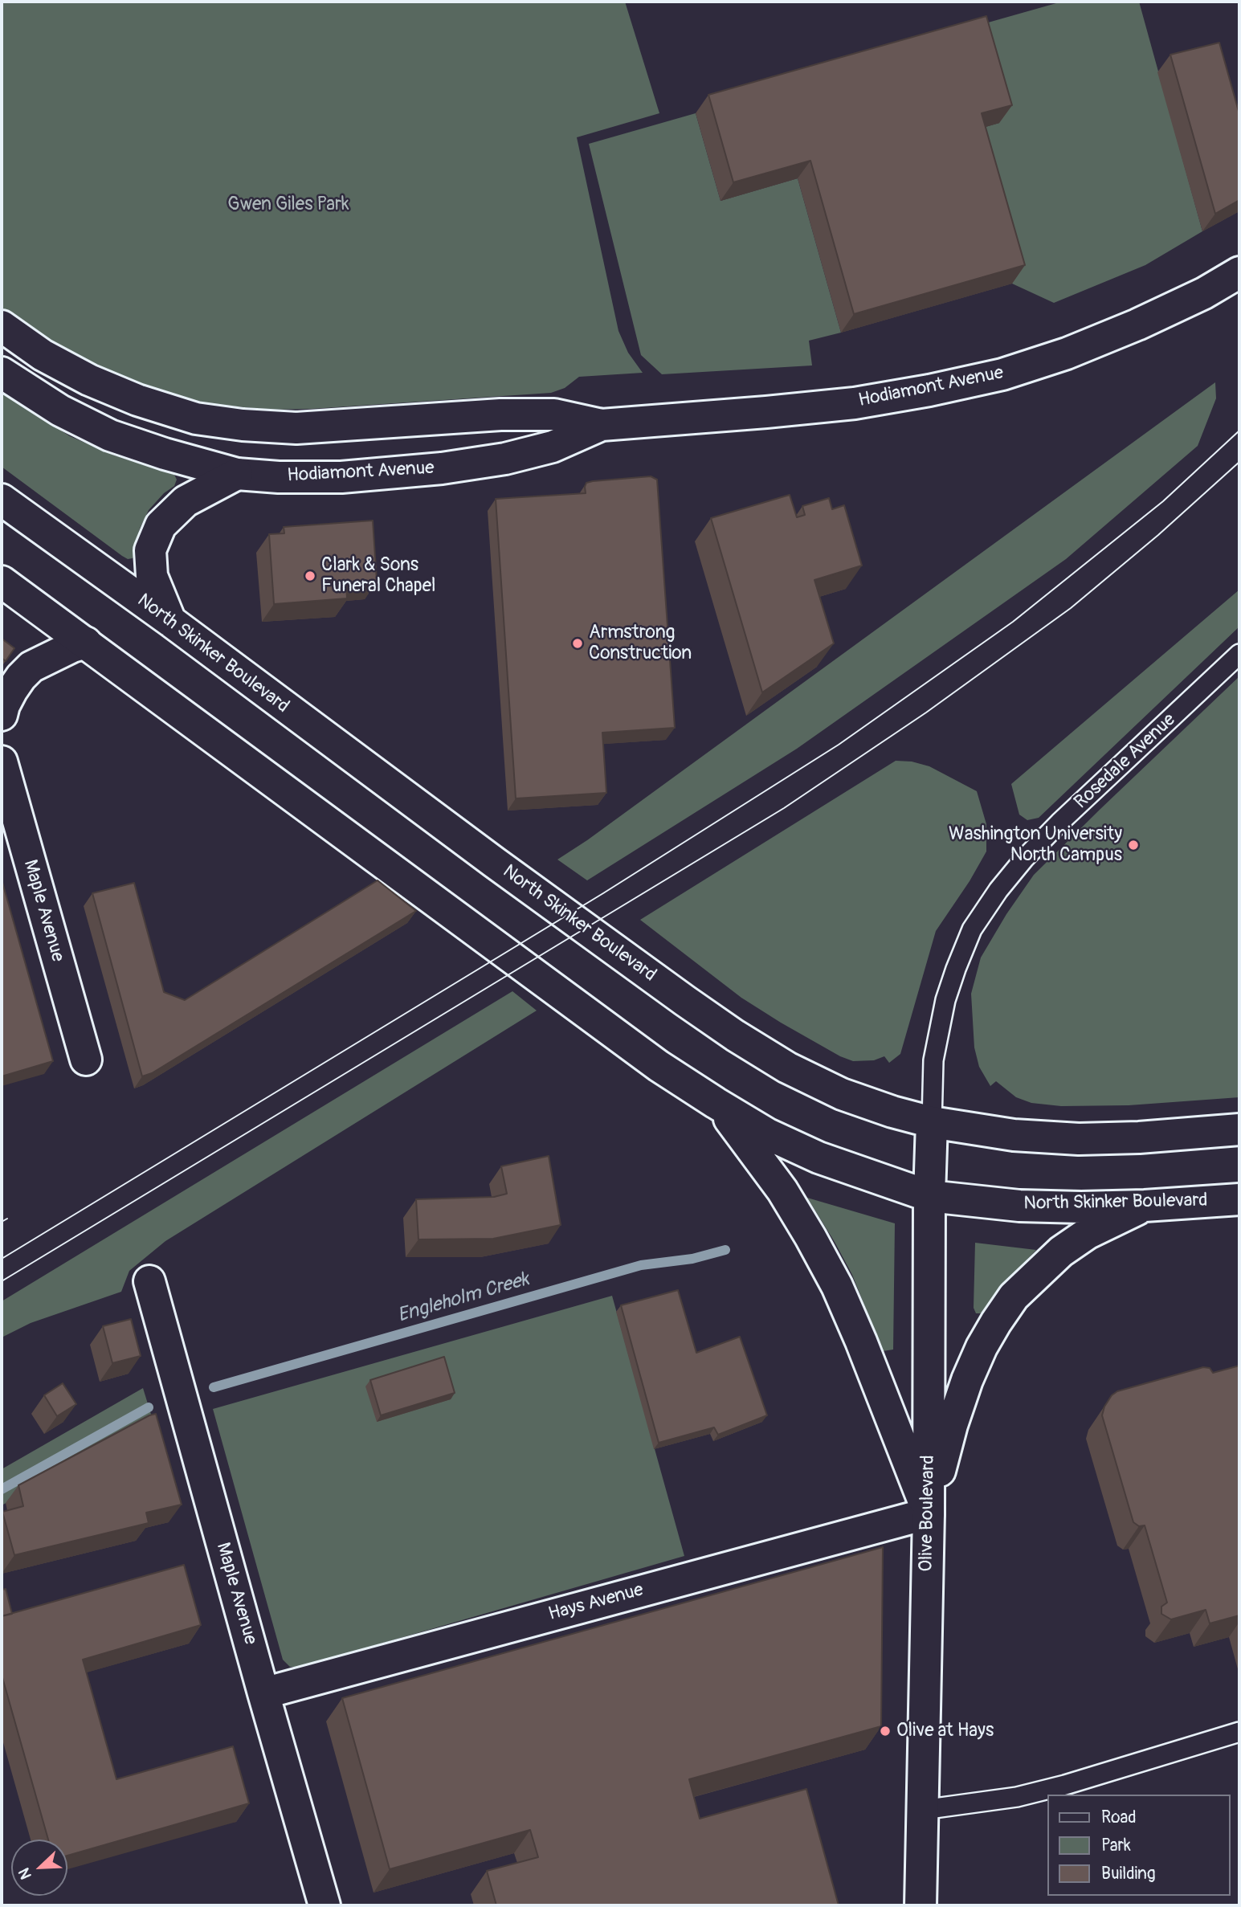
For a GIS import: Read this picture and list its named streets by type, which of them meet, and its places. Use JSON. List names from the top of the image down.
{
  "streets": {
    "main road": [
      "Hodiamont Avenue",
      "North Skinker Boulevard",
      "Maple Avenue",
      "Olive Boulevard",
      "Hays Avenue"
    ],
    "lane": ["Rosedale Avenue"]
  },
  "crossings": [
    ["North Skinker Boulevard", "Rosedale Avenue"],
    ["North Skinker Boulevard", "Olive Boulevard"],
    ["Rosedale Avenue", "Olive Boulevard"],
    ["Maple Avenue", "Hays Avenue"],
    ["Olive Boulevard", "Hays Avenue"]
  ],
  "water": ["Engleholm Creek"],
  "parks": ["Gwen Giles Park"],
  "places": [
    "Clark & Sons Funeral Chapel",
    "Armstrong Construction",
    "Washington University North Campus",
    "Olive at Hays"
  ],
  "legend": ["Road", "Park", "Building"],
  "north": "bottom left"
}
